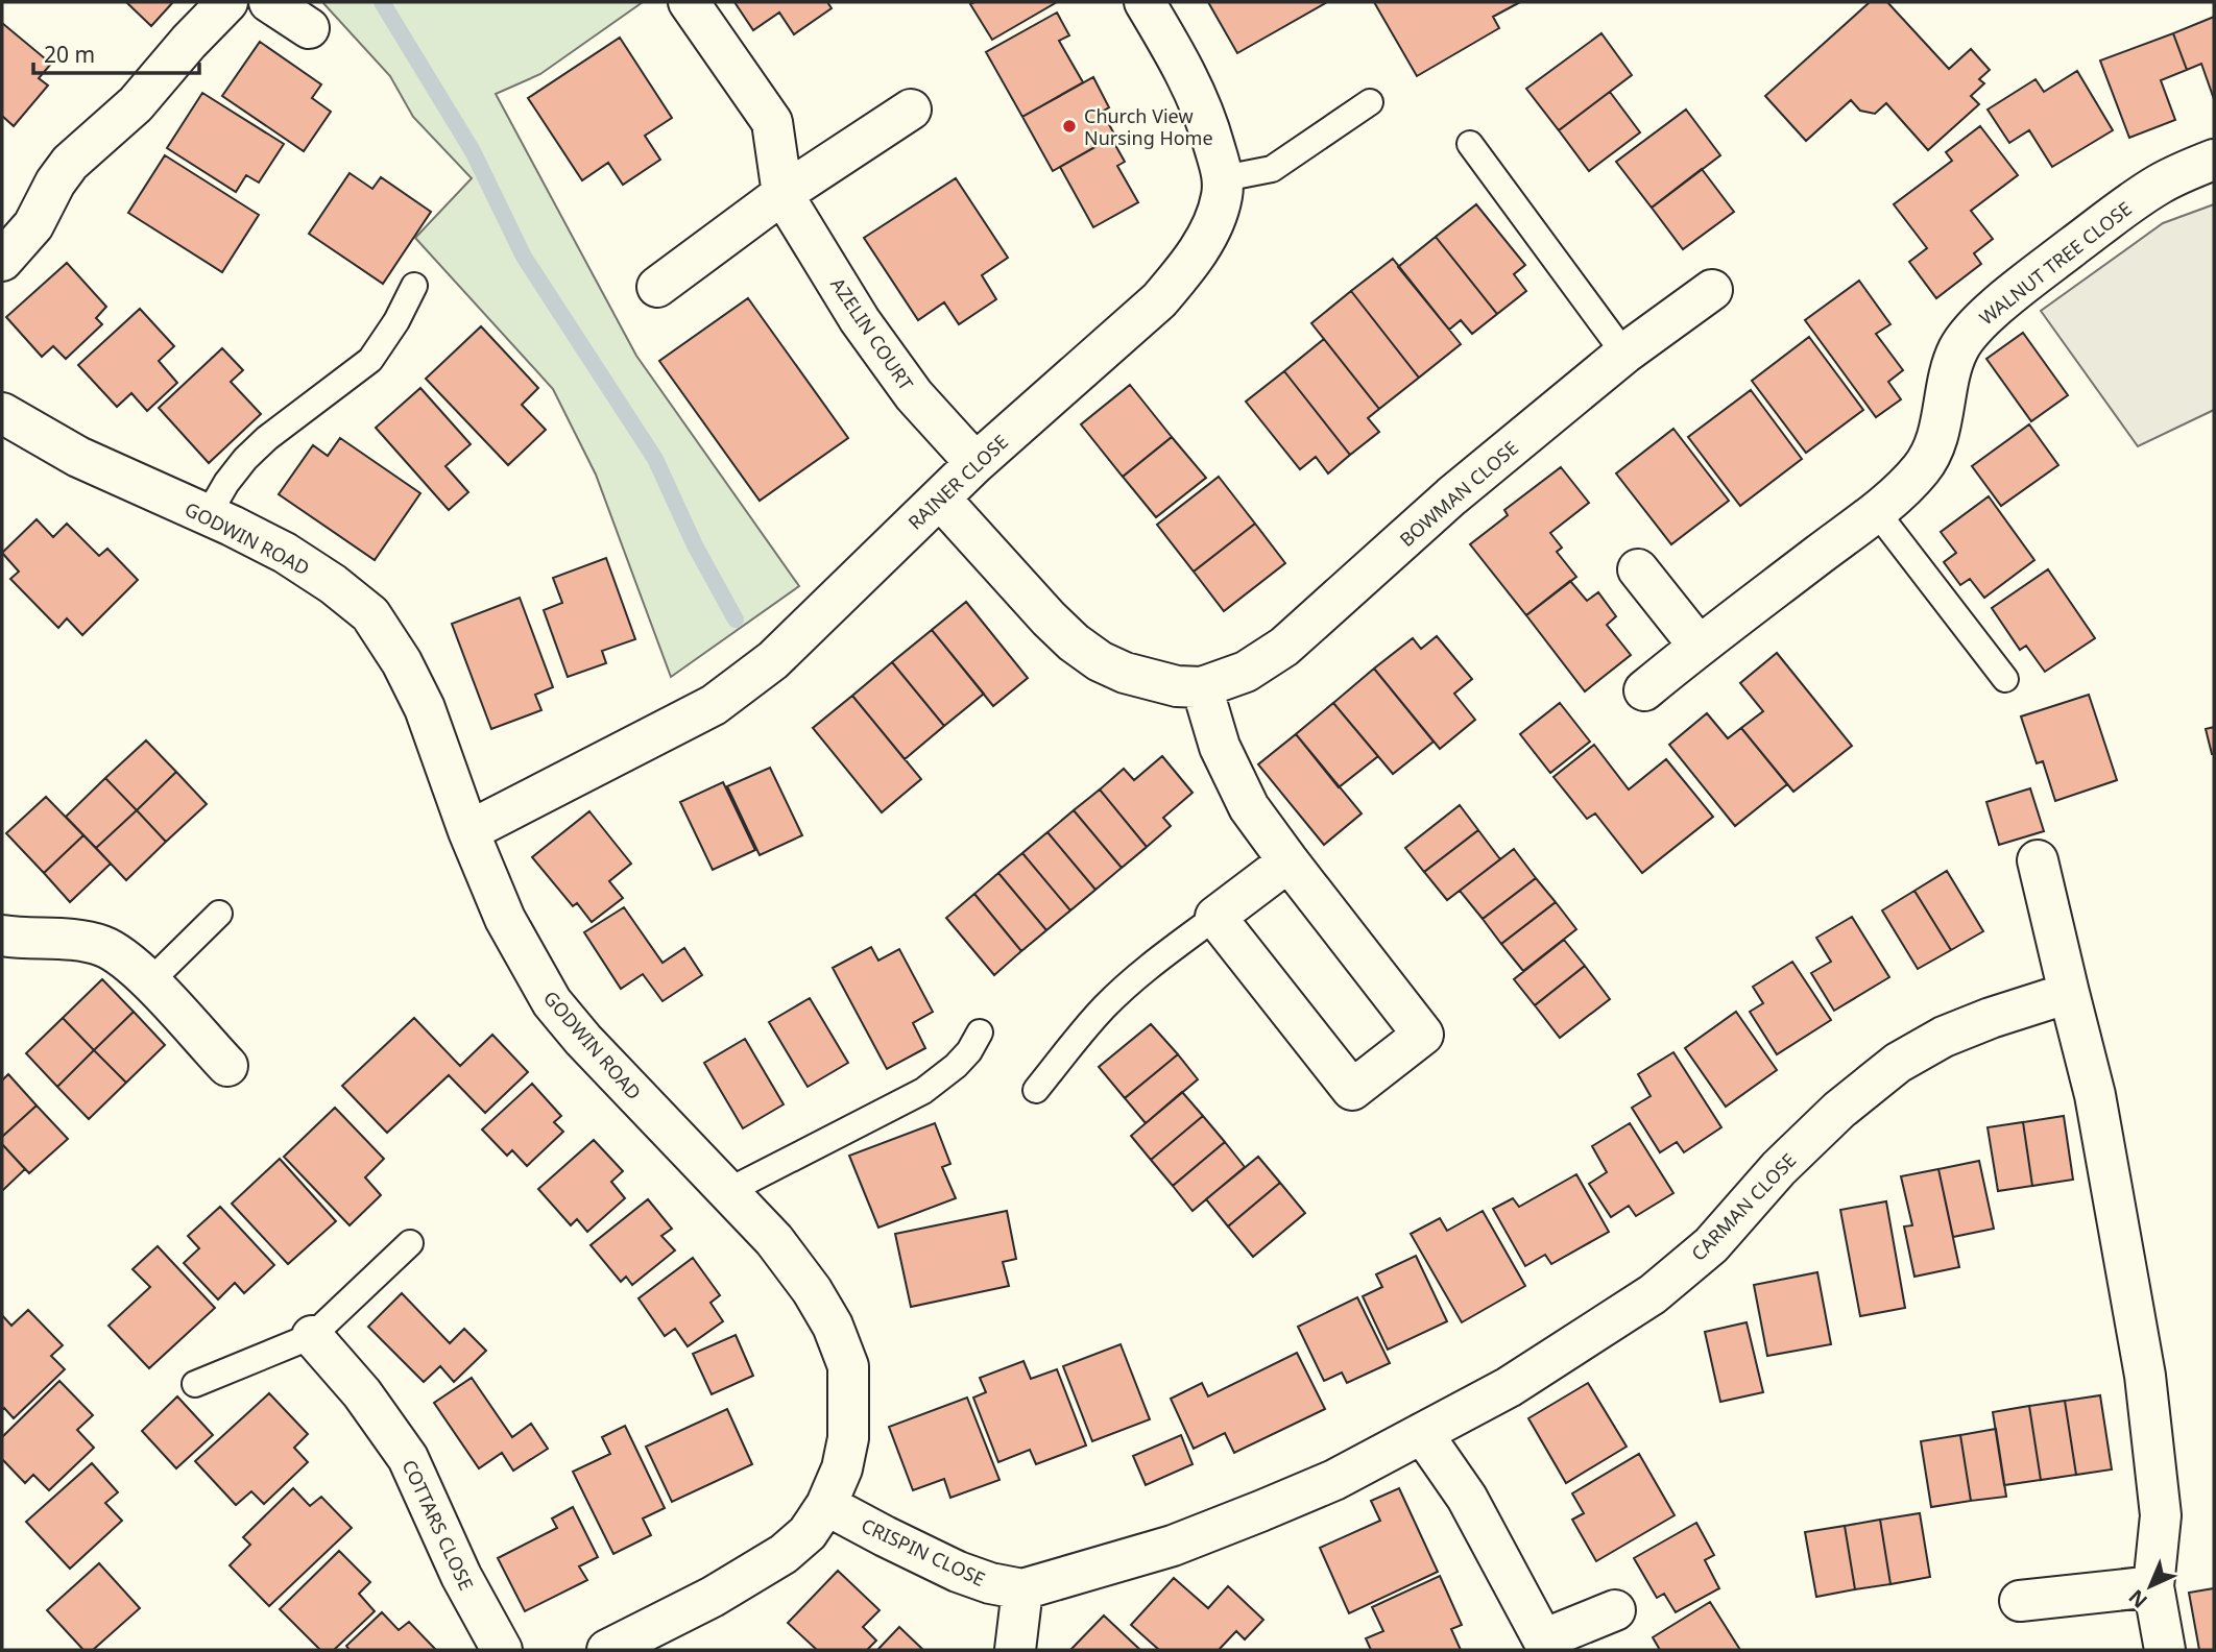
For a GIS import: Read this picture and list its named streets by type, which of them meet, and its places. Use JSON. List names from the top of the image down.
{
  "streets": {
    "street": [
      "WALNUT TREE CLOSE",
      "AZELIN COURT",
      "RAINER CLOSE",
      "BOWMAN CLOSE",
      "GODWIN ROAD",
      "CARMAN CLOSE",
      "COTTARS CLOSE",
      "CRISPIN CLOSE"
    ]
  },
  "crossings": [
    ["AZELIN COURT", "RAINER CLOSE"],
    ["RAINER CLOSE", "BOWMAN CLOSE"],
    ["RAINER CLOSE", "GODWIN ROAD"],
    ["GODWIN ROAD", "CRISPIN CLOSE"],
    ["CARMAN CLOSE", "CRISPIN CLOSE"]
  ],
  "places": ["Church View Nursing Home"],
  "scale_bar": "20 m",
  "north": "bottom left"
}
